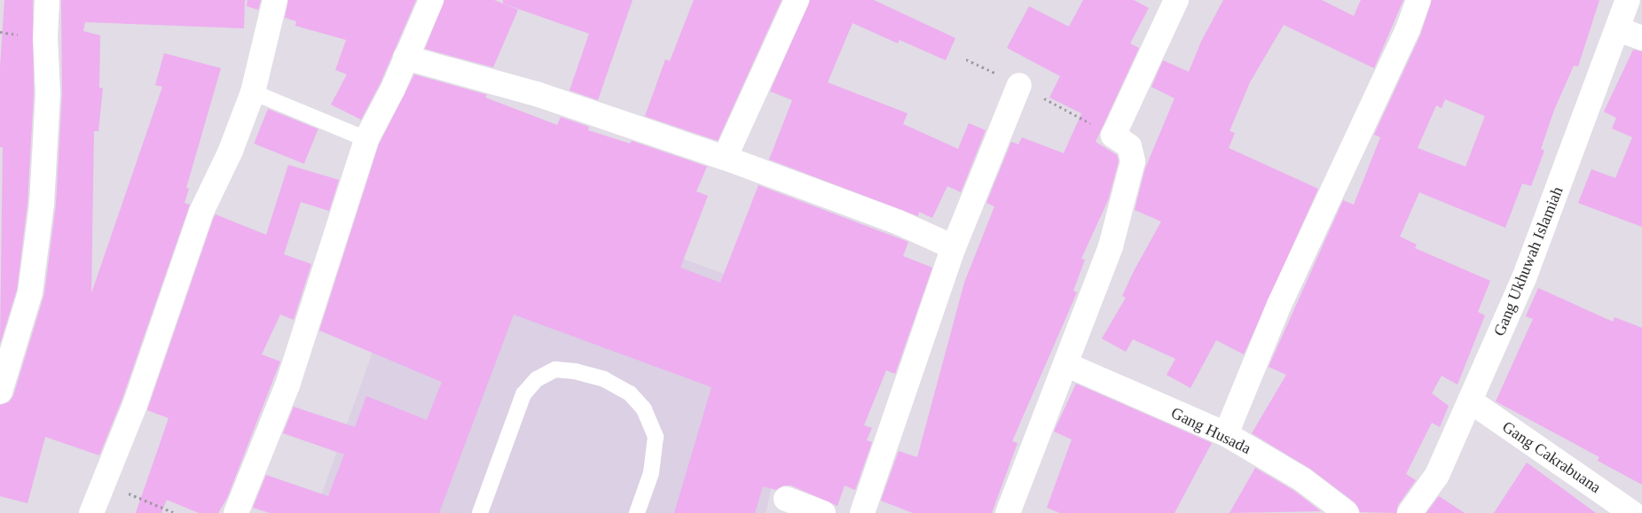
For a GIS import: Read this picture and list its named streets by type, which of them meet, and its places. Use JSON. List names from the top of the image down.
{
  "streets": {
    "street": ["Gang Ukhuwah Islamiah", "Gang Husada", "Gang Cakrabuana"]
  },
  "crossings": [
    ["Gang Ukhuwah Islamiah", "Gang Cakrabuana"]
  ]
}
